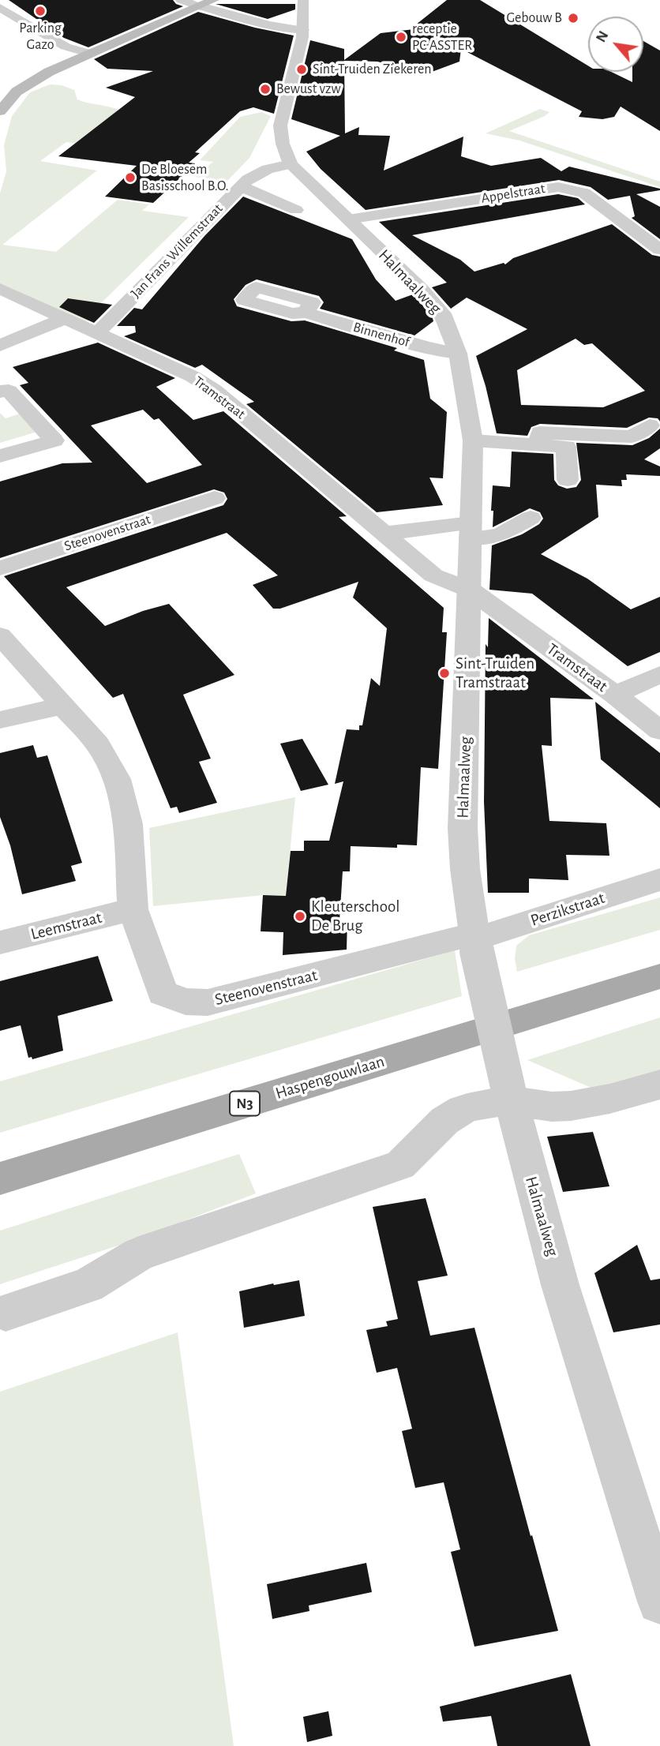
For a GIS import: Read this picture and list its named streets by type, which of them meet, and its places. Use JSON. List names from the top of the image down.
{
  "streets": {
    "main road": ["Haspengouwlaan", "N3"],
    "street": [
      "Appelstraat",
      "Jan Frans Willemstraat",
      "Halmaalweg",
      "Binnenhof",
      "Tramstraat",
      "Steenovenstraat",
      "Perzikstraat",
      "Leemstraat"
    ]
  },
  "crossings": [
    ["Appelstraat", "Halmaalweg"],
    ["Jan Frans Willemstraat", "Halmaalweg"],
    ["Jan Frans Willemstraat", "Tramstraat"],
    ["Halmaalweg", "Binnenhof"],
    ["Halmaalweg", "Tramstraat"],
    ["Halmaalweg", "Steenovenstraat"],
    ["Halmaalweg", "Perzikstraat"],
    ["Steenovenstraat", "Perzikstraat"],
    ["Steenovenstraat", "Leemstraat"]
  ],
  "places": [
    "Parking Gazo",
    "Gebouw B",
    "receptie PC ASSTER",
    "Sint-Truiden Ziekeren",
    "Bewust vzw",
    "De Bloesem Basisschool B.O.",
    "Sint-Truiden Tramstraat",
    "Kleuterschool De Brug"
  ],
  "north": "top left"
}
